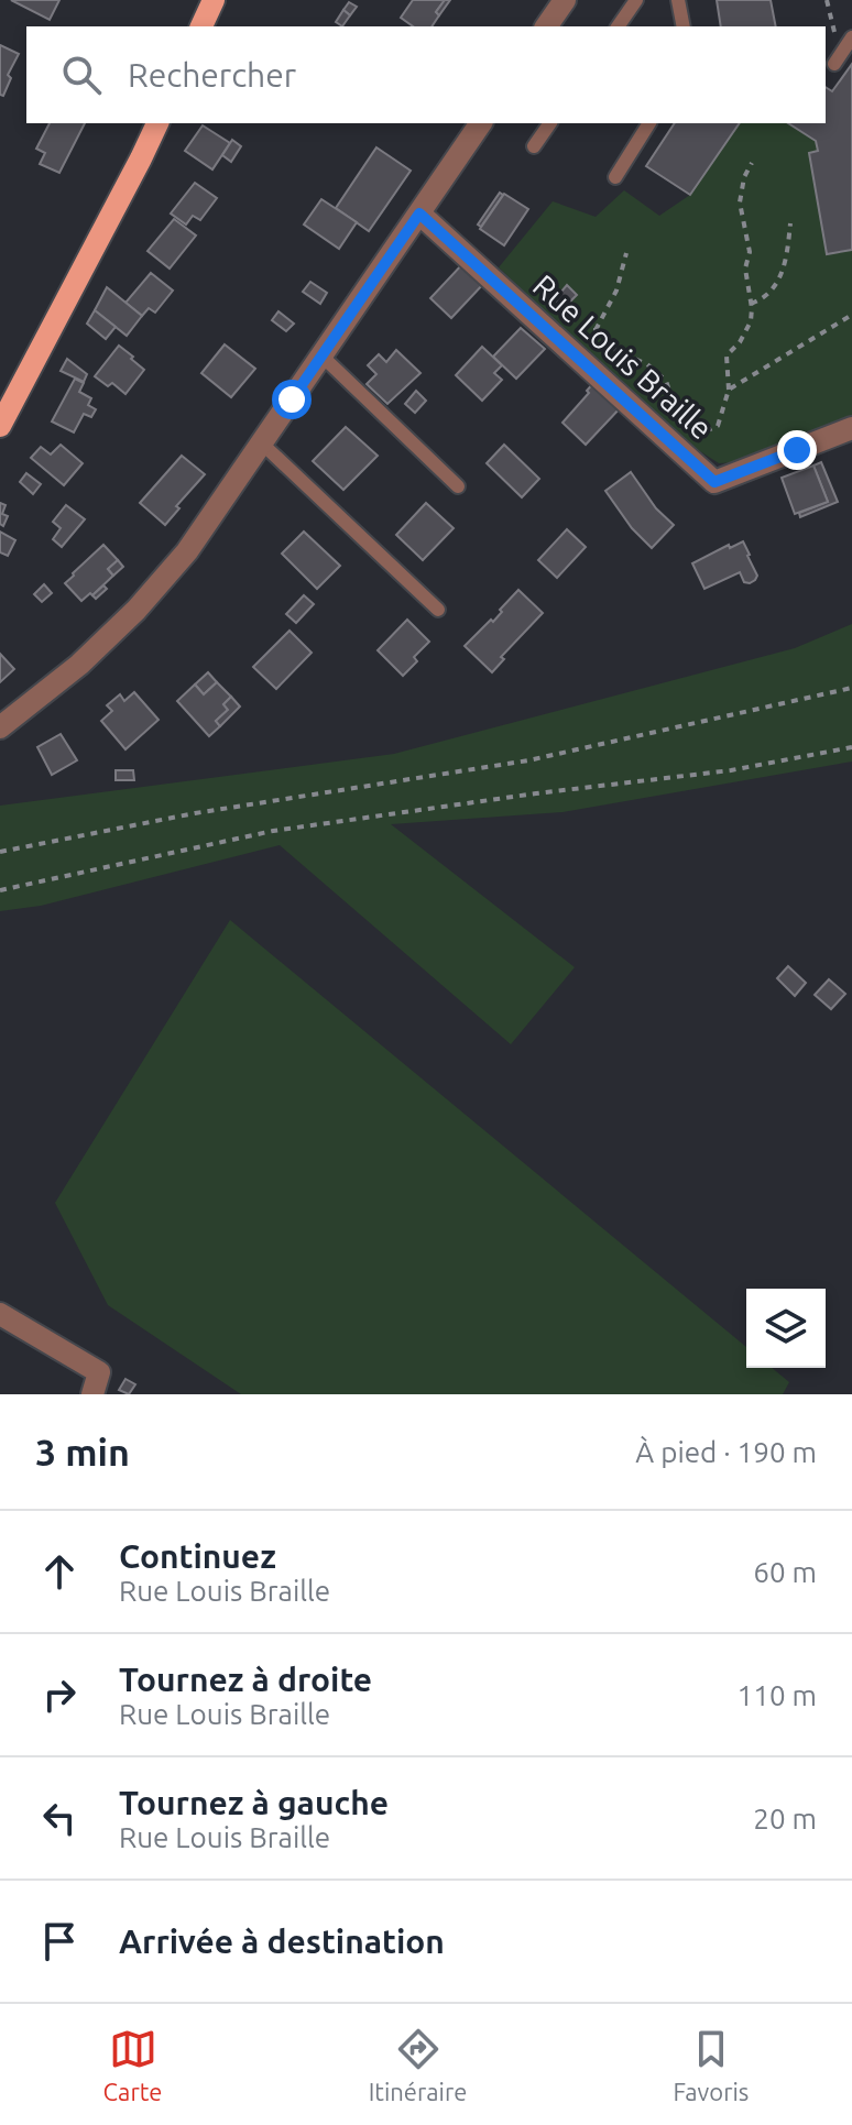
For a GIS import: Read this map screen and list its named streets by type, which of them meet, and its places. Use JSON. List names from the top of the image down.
{
  "streets": {
    "street": ["Rue Louis Braille"]
  },
  "page": {
    "search": "Rechercher",
    "heading": ["3 min", "À pied · 190 m"],
    "list": [
      ["Continuez", "Rue Louis Braille", "60 m"],
      ["Tournez à droite", "Rue Louis Braille", "110 m"],
      ["Tournez à gauche", "Rue Louis Braille", "20 m"],
      "Arrivée à destination"
    ],
    "nav": ["Carte", "Itinéraire", "Favoris"]
  }
}
